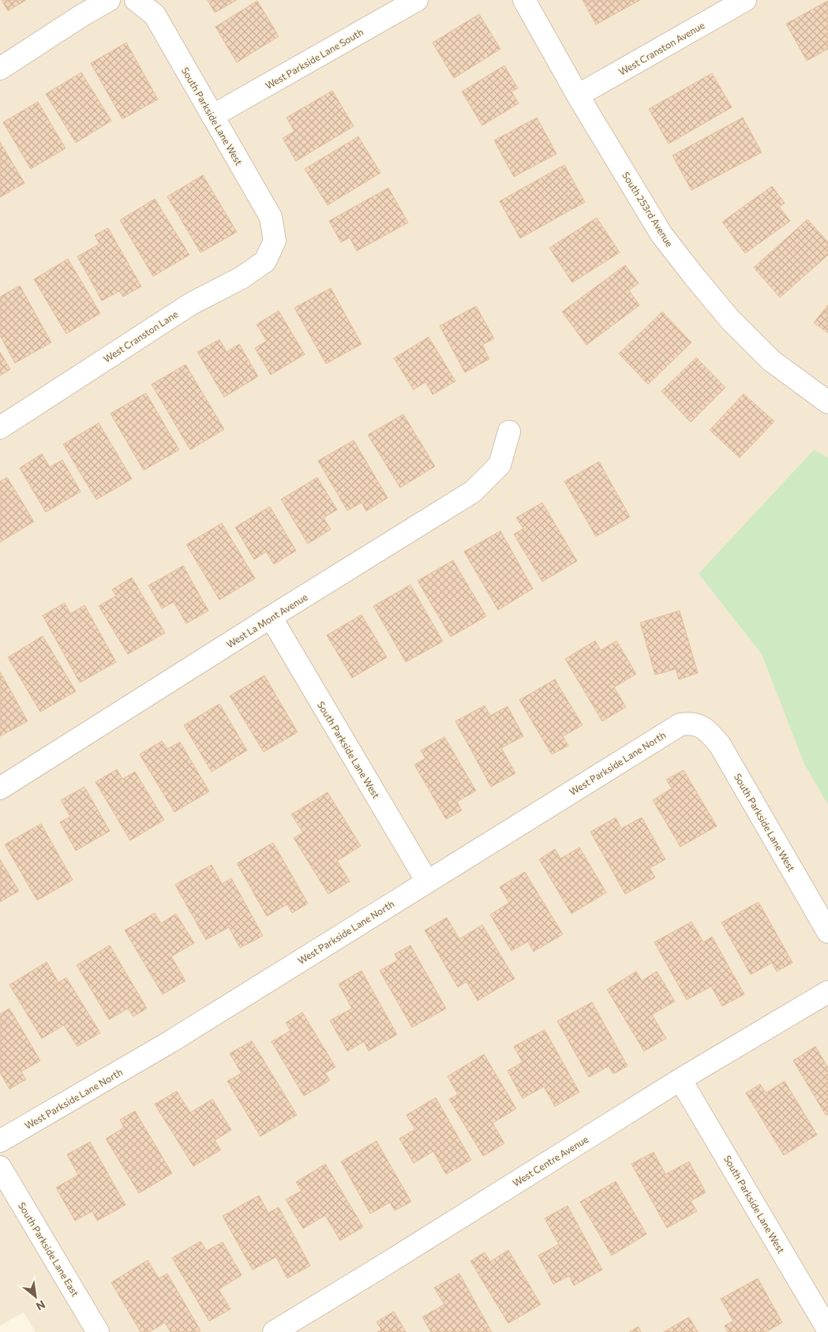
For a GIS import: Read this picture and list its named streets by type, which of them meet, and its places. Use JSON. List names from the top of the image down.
{
  "streets": {
    "street": [
      "West Cranston Avenue",
      "West Parkside Lane South",
      "South Parkside Lane West",
      "South 253rd Avenue",
      "West Cranston Lane",
      "West La Mont Avenue",
      "West Parkside Lane North",
      "West Centre Avenue",
      "South Parkside Lane East"
    ]
  },
  "crossings": [
    ["West Cranston Avenue", "South 253rd Avenue"],
    ["West Parkside Lane South", "South Parkside Lane West"],
    ["South Parkside Lane West", "West Cranston Lane"],
    ["South Parkside Lane West", "West La Mont Avenue"],
    ["South Parkside Lane West", "West Parkside Lane North"],
    ["South Parkside Lane West", "West Centre Avenue"]
  ],
  "north": "bottom right"
}
